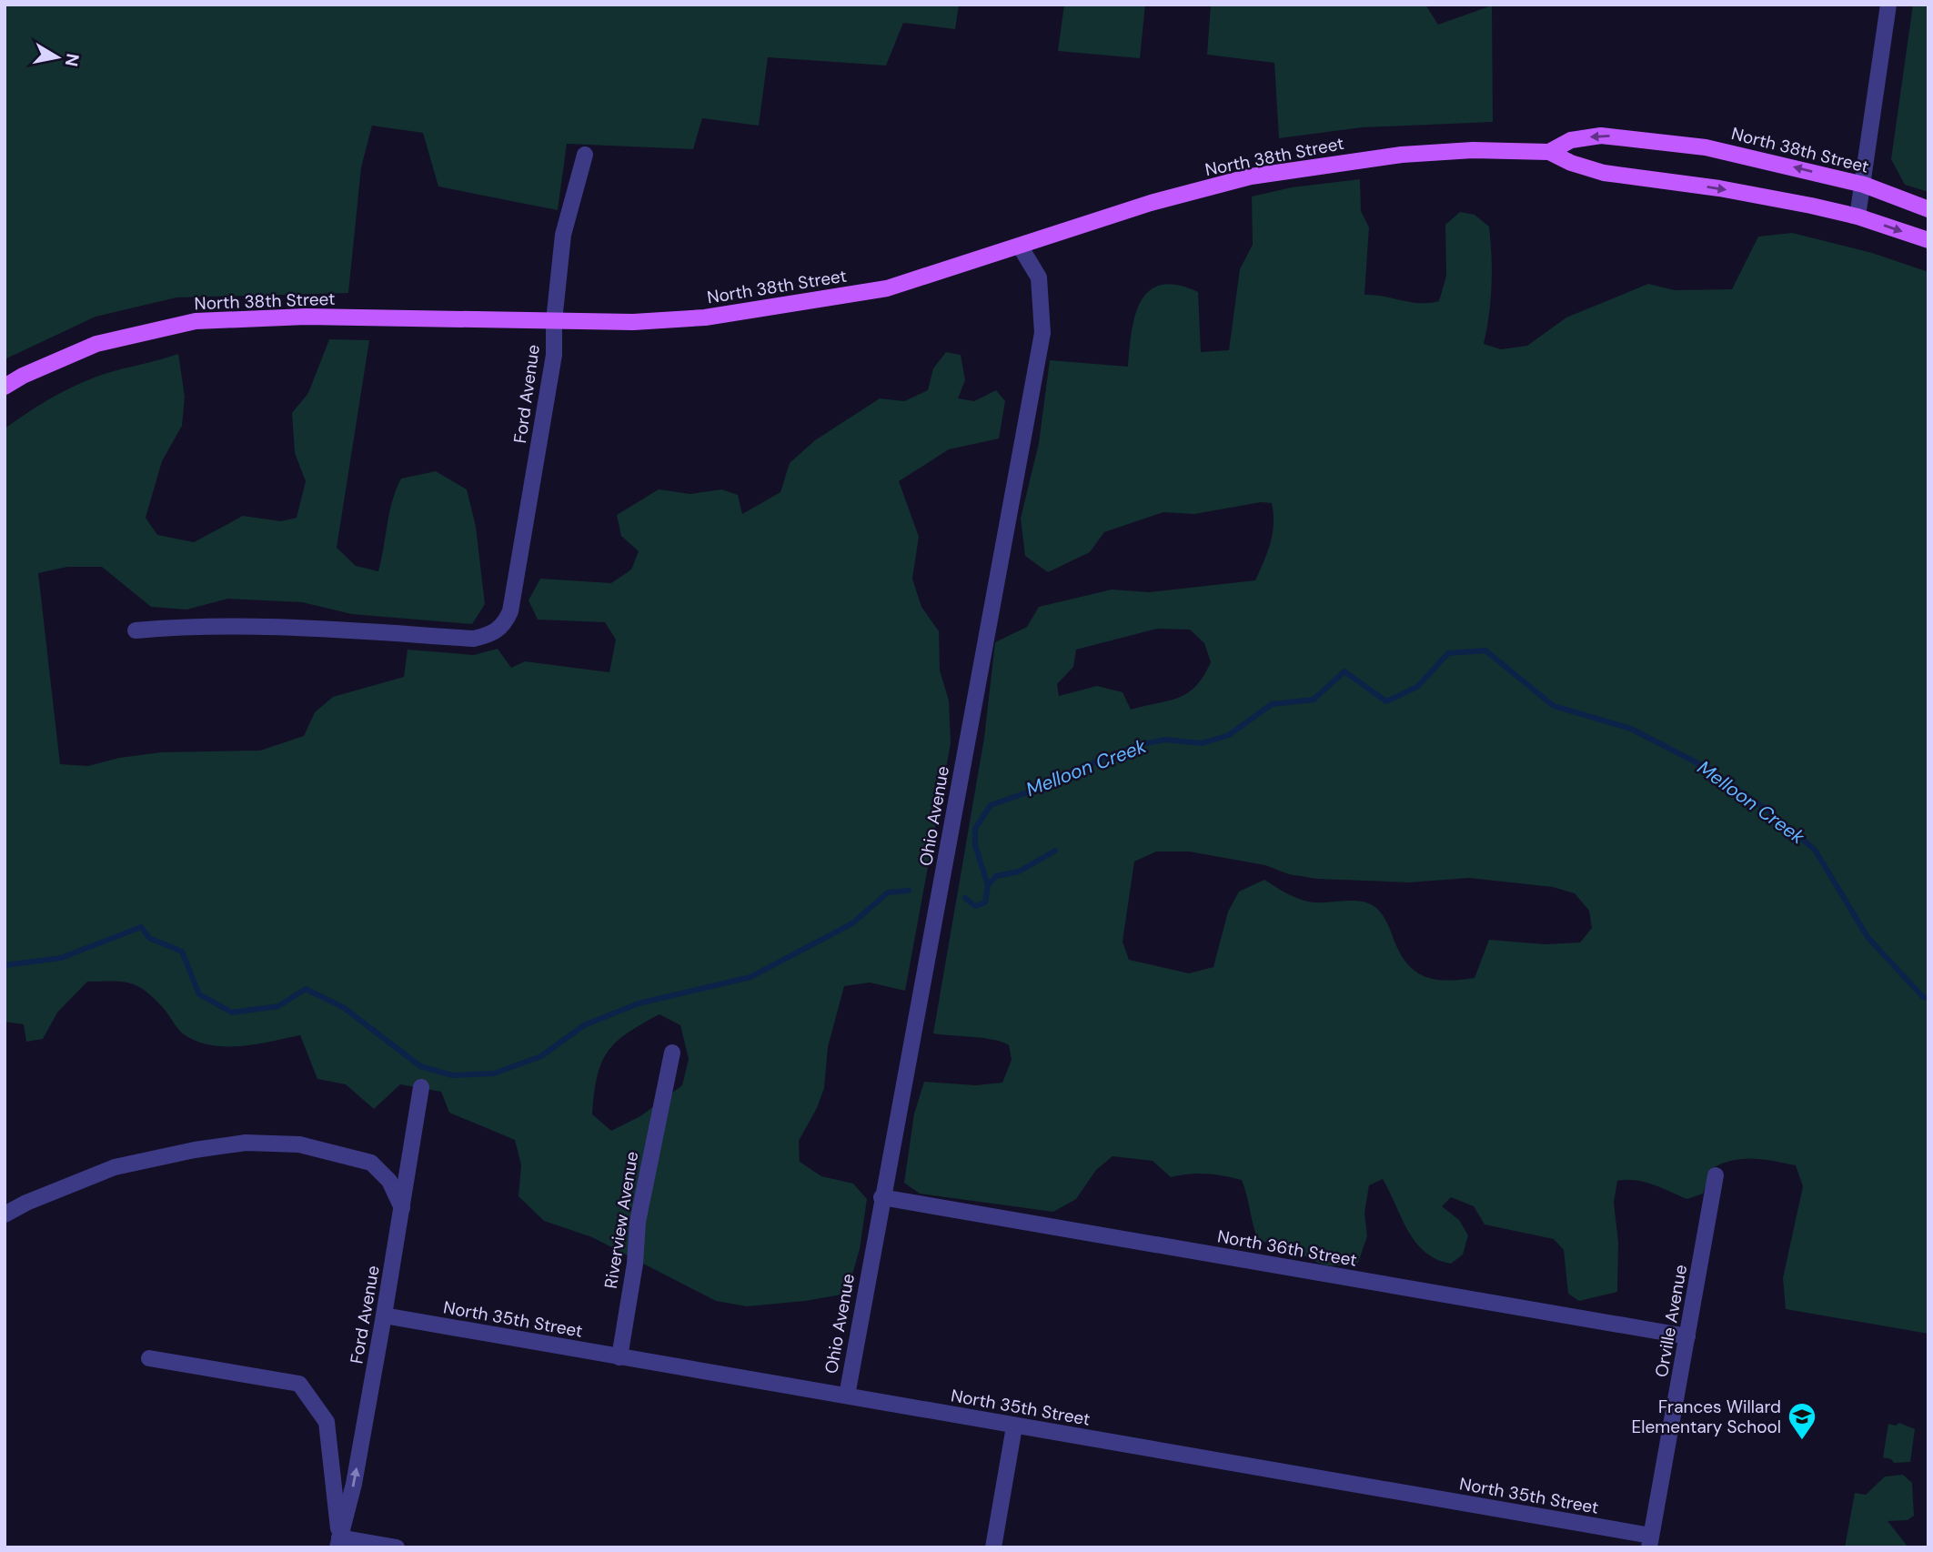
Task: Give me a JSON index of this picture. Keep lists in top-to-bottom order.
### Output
{
  "streets": {
    "main road": ["North 38th Street"],
    "street": [
      "Ford Avenue",
      "Ohio Avenue",
      "Riverview Avenue",
      "North 36th Street",
      "North 35th Street",
      "Orville Avenue"
    ]
  },
  "crossings": [
    ["North 38th Street", "Ford Avenue"],
    ["North 38th Street", "Ohio Avenue"],
    ["Ford Avenue", "North 35th Street"],
    ["Ohio Avenue", "North 36th Street"],
    ["Ohio Avenue", "North 35th Street"],
    ["Riverview Avenue", "North 35th Street"],
    ["North 36th Street", "Orville Avenue"],
    ["North 35th Street", "Orville Avenue"]
  ],
  "water": ["Melloon Creek"],
  "places": {
    "school or university": ["Frances Willard Elementary School"]
  },
  "north": "right"
}
